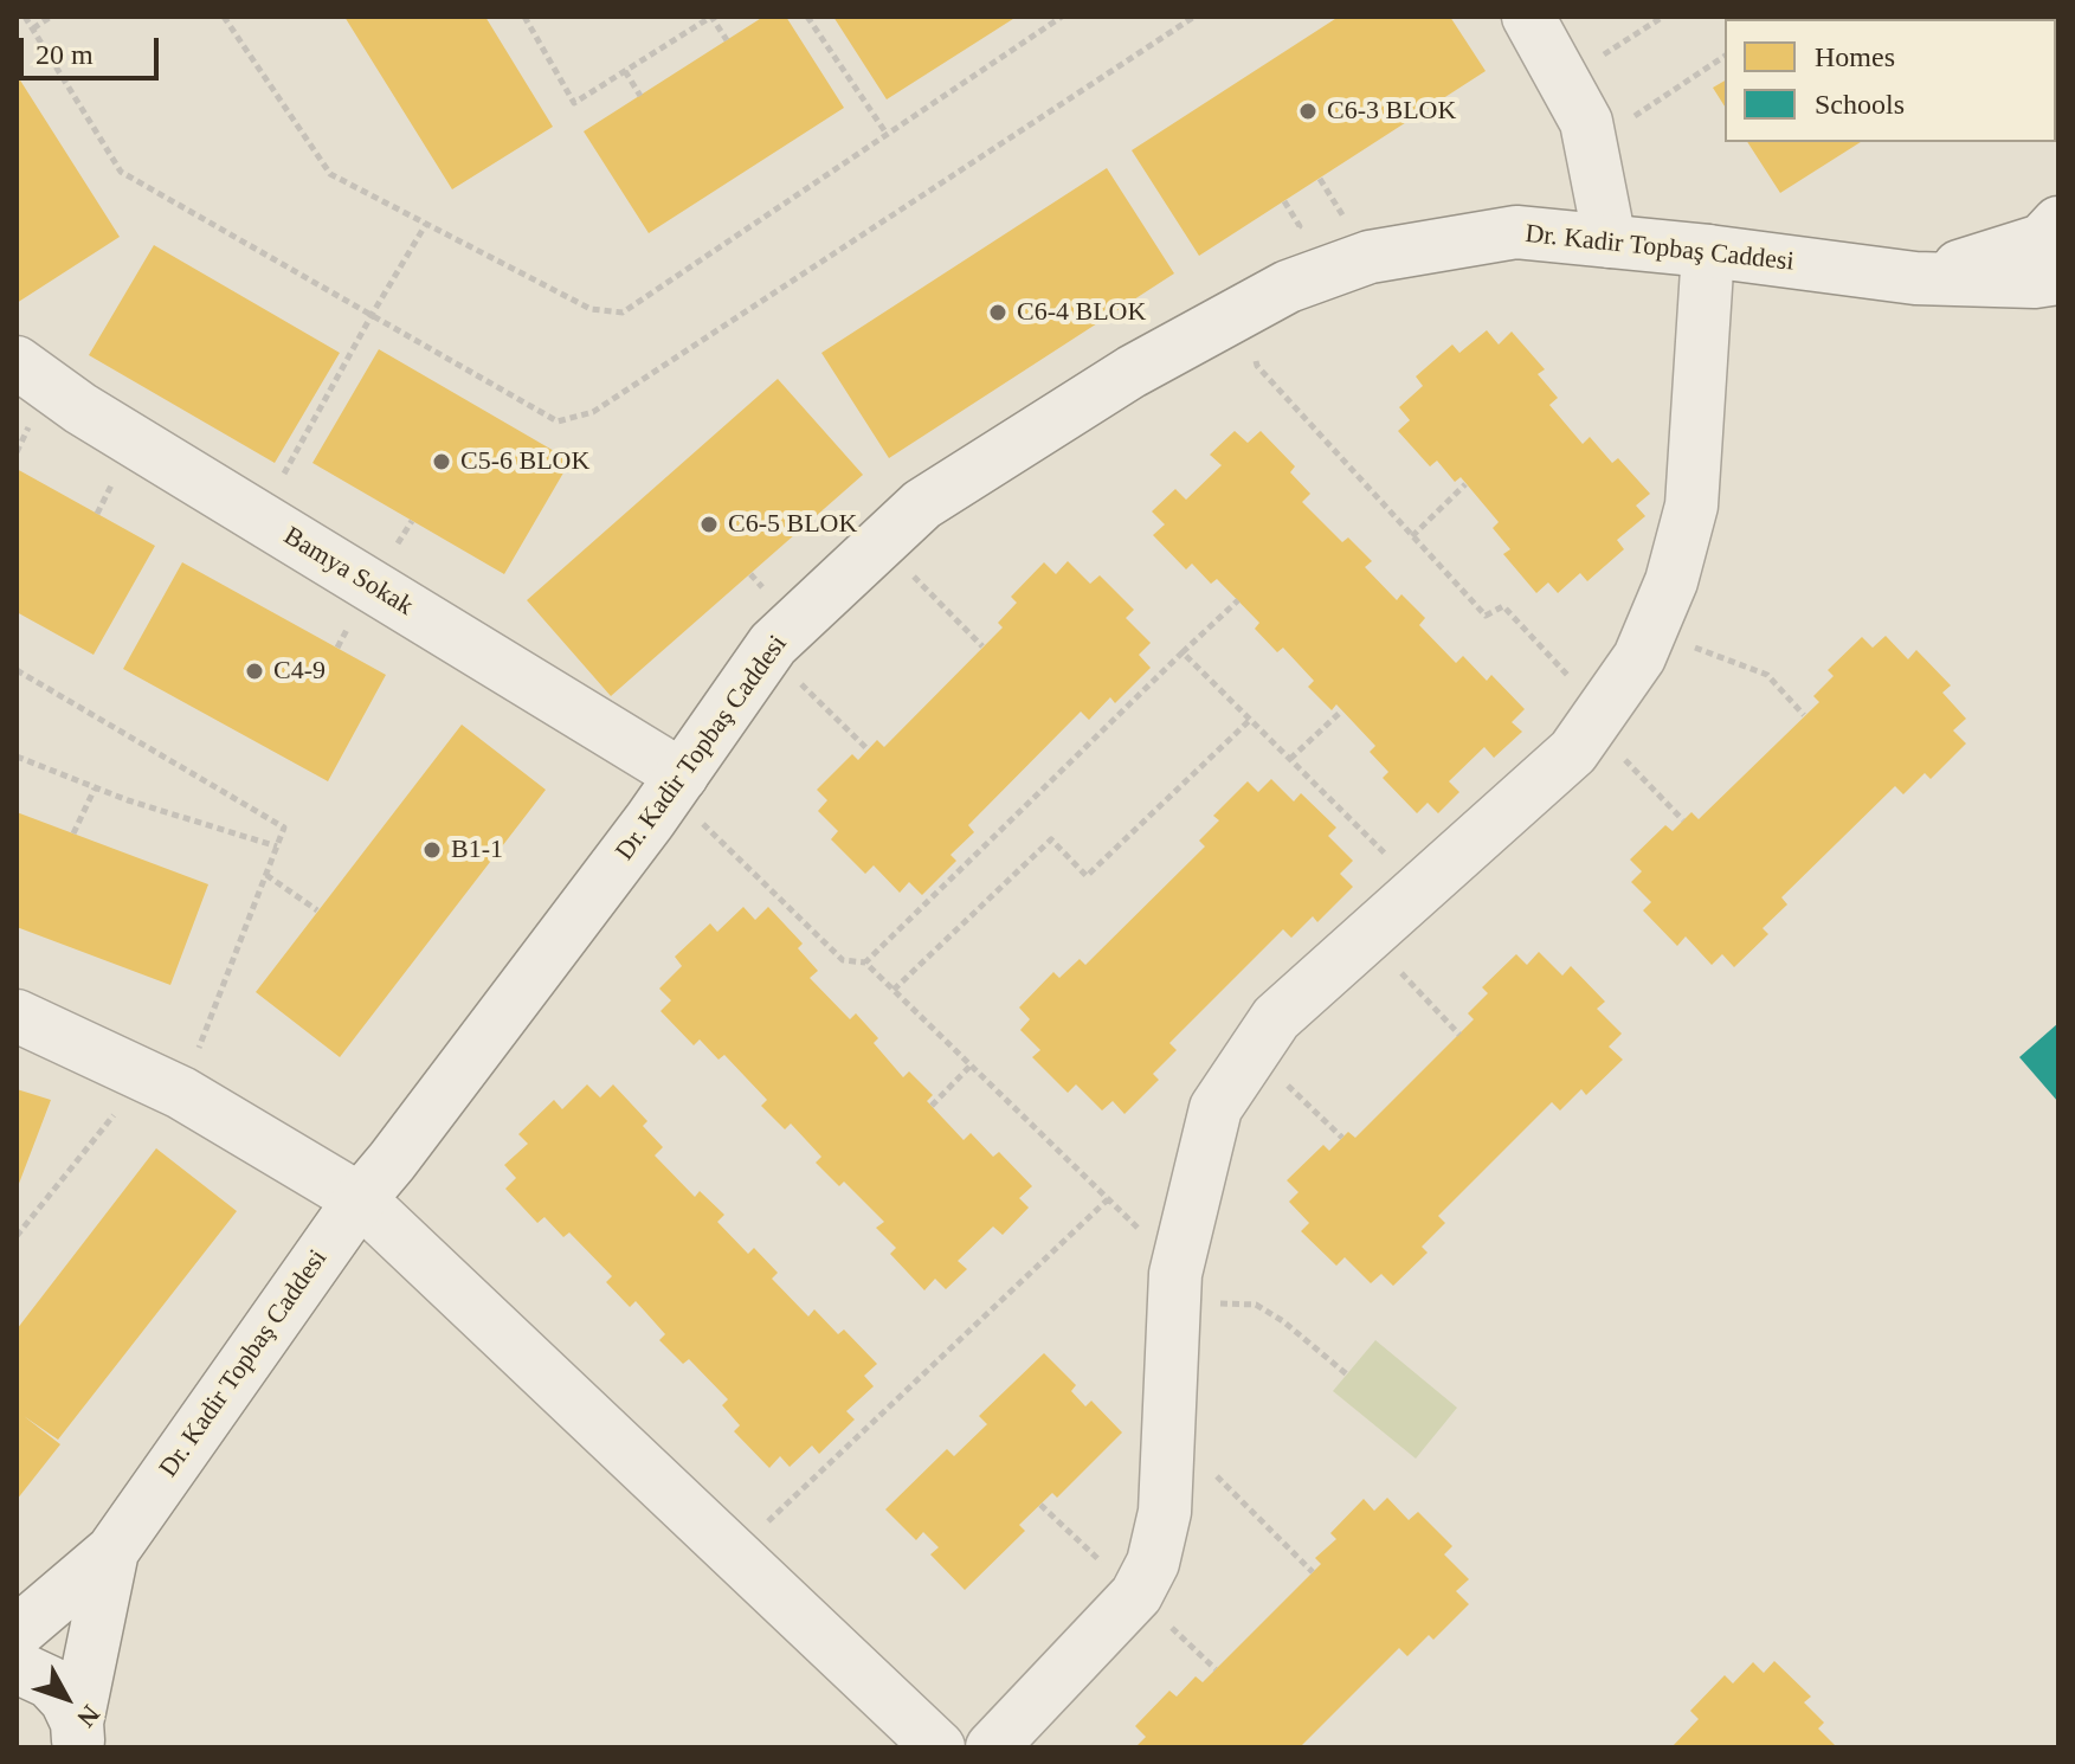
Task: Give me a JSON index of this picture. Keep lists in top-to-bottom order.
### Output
{
  "streets": {
    "street": ["Dr. Kadir Topbaş Caddesi", "Bamya Sokak"]
  },
  "crossings": [
    ["Dr. Kadir Topbaş Caddesi", "Bamya Sokak"]
  ],
  "places": [
    "C6-3 BLOK",
    "C6-4 BLOK",
    "C5-6 BLOK",
    "C6-5 BLOK",
    "C4-9",
    "B1-1"
  ],
  "legend": ["Homes", "Schools"],
  "scale_bar": "20 m",
  "north": "bottom right"
}
